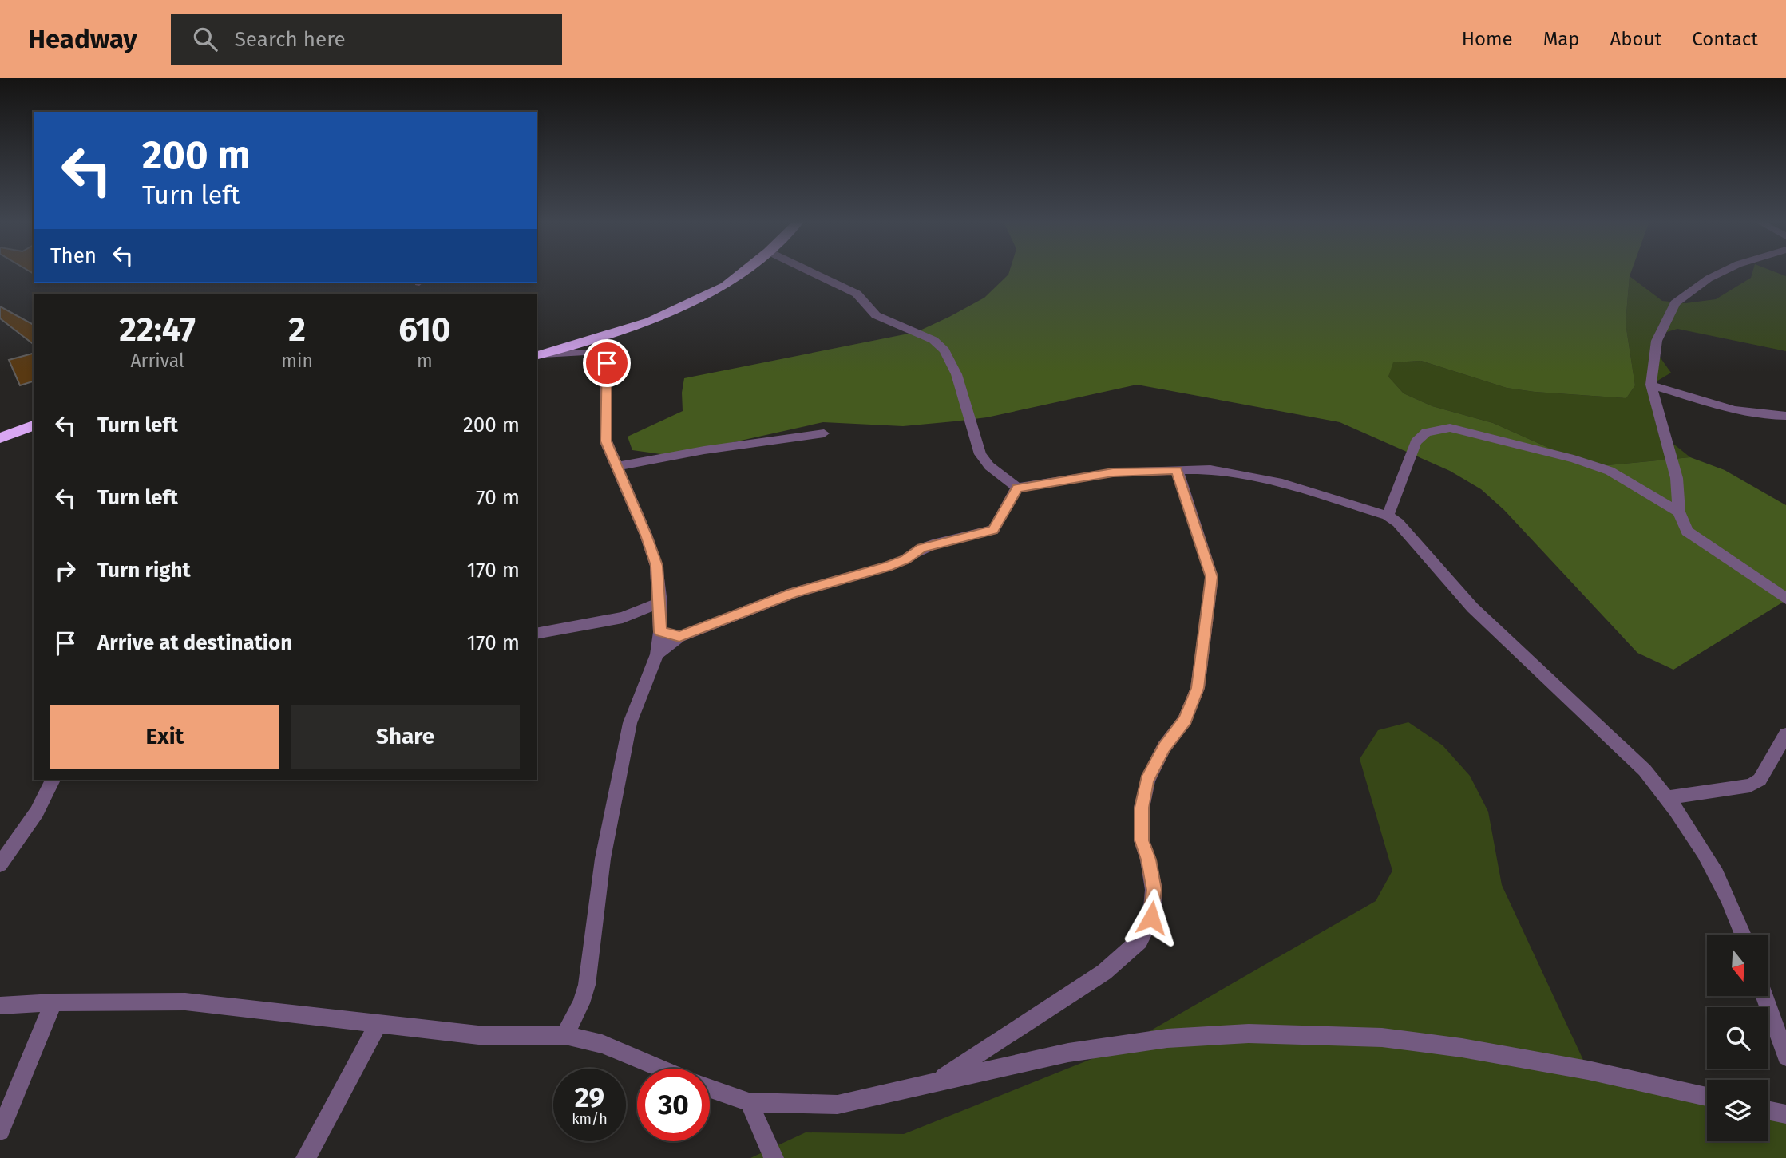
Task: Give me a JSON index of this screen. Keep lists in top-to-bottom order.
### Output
{
  "north": "bottom",
  "page": {
    "header": "Headway",
    "search": "Search here",
    "nav": [
      "Home",
      "Map",
      "About",
      "Contact"
    ],
    "turn": ["200 m", "Turn left"],
    "then": "Then",
    "eta": [
      "22:47",
      "Arrival",
      "2",
      "min",
      "610",
      "m"
    ],
    "list": [
      {
        "name": "Turn left",
        "value": "200 m"
      },
      {
        "name": "Turn left",
        "value": "70 m"
      },
      {
        "name": "Turn right",
        "value": "170 m"
      },
      {
        "name": "Arrive at destination",
        "value": "170 m"
      }
    ],
    "buttons": ["Exit", "Share"],
    "speed": "29 km/h",
    "limit": "30"
  }
}
